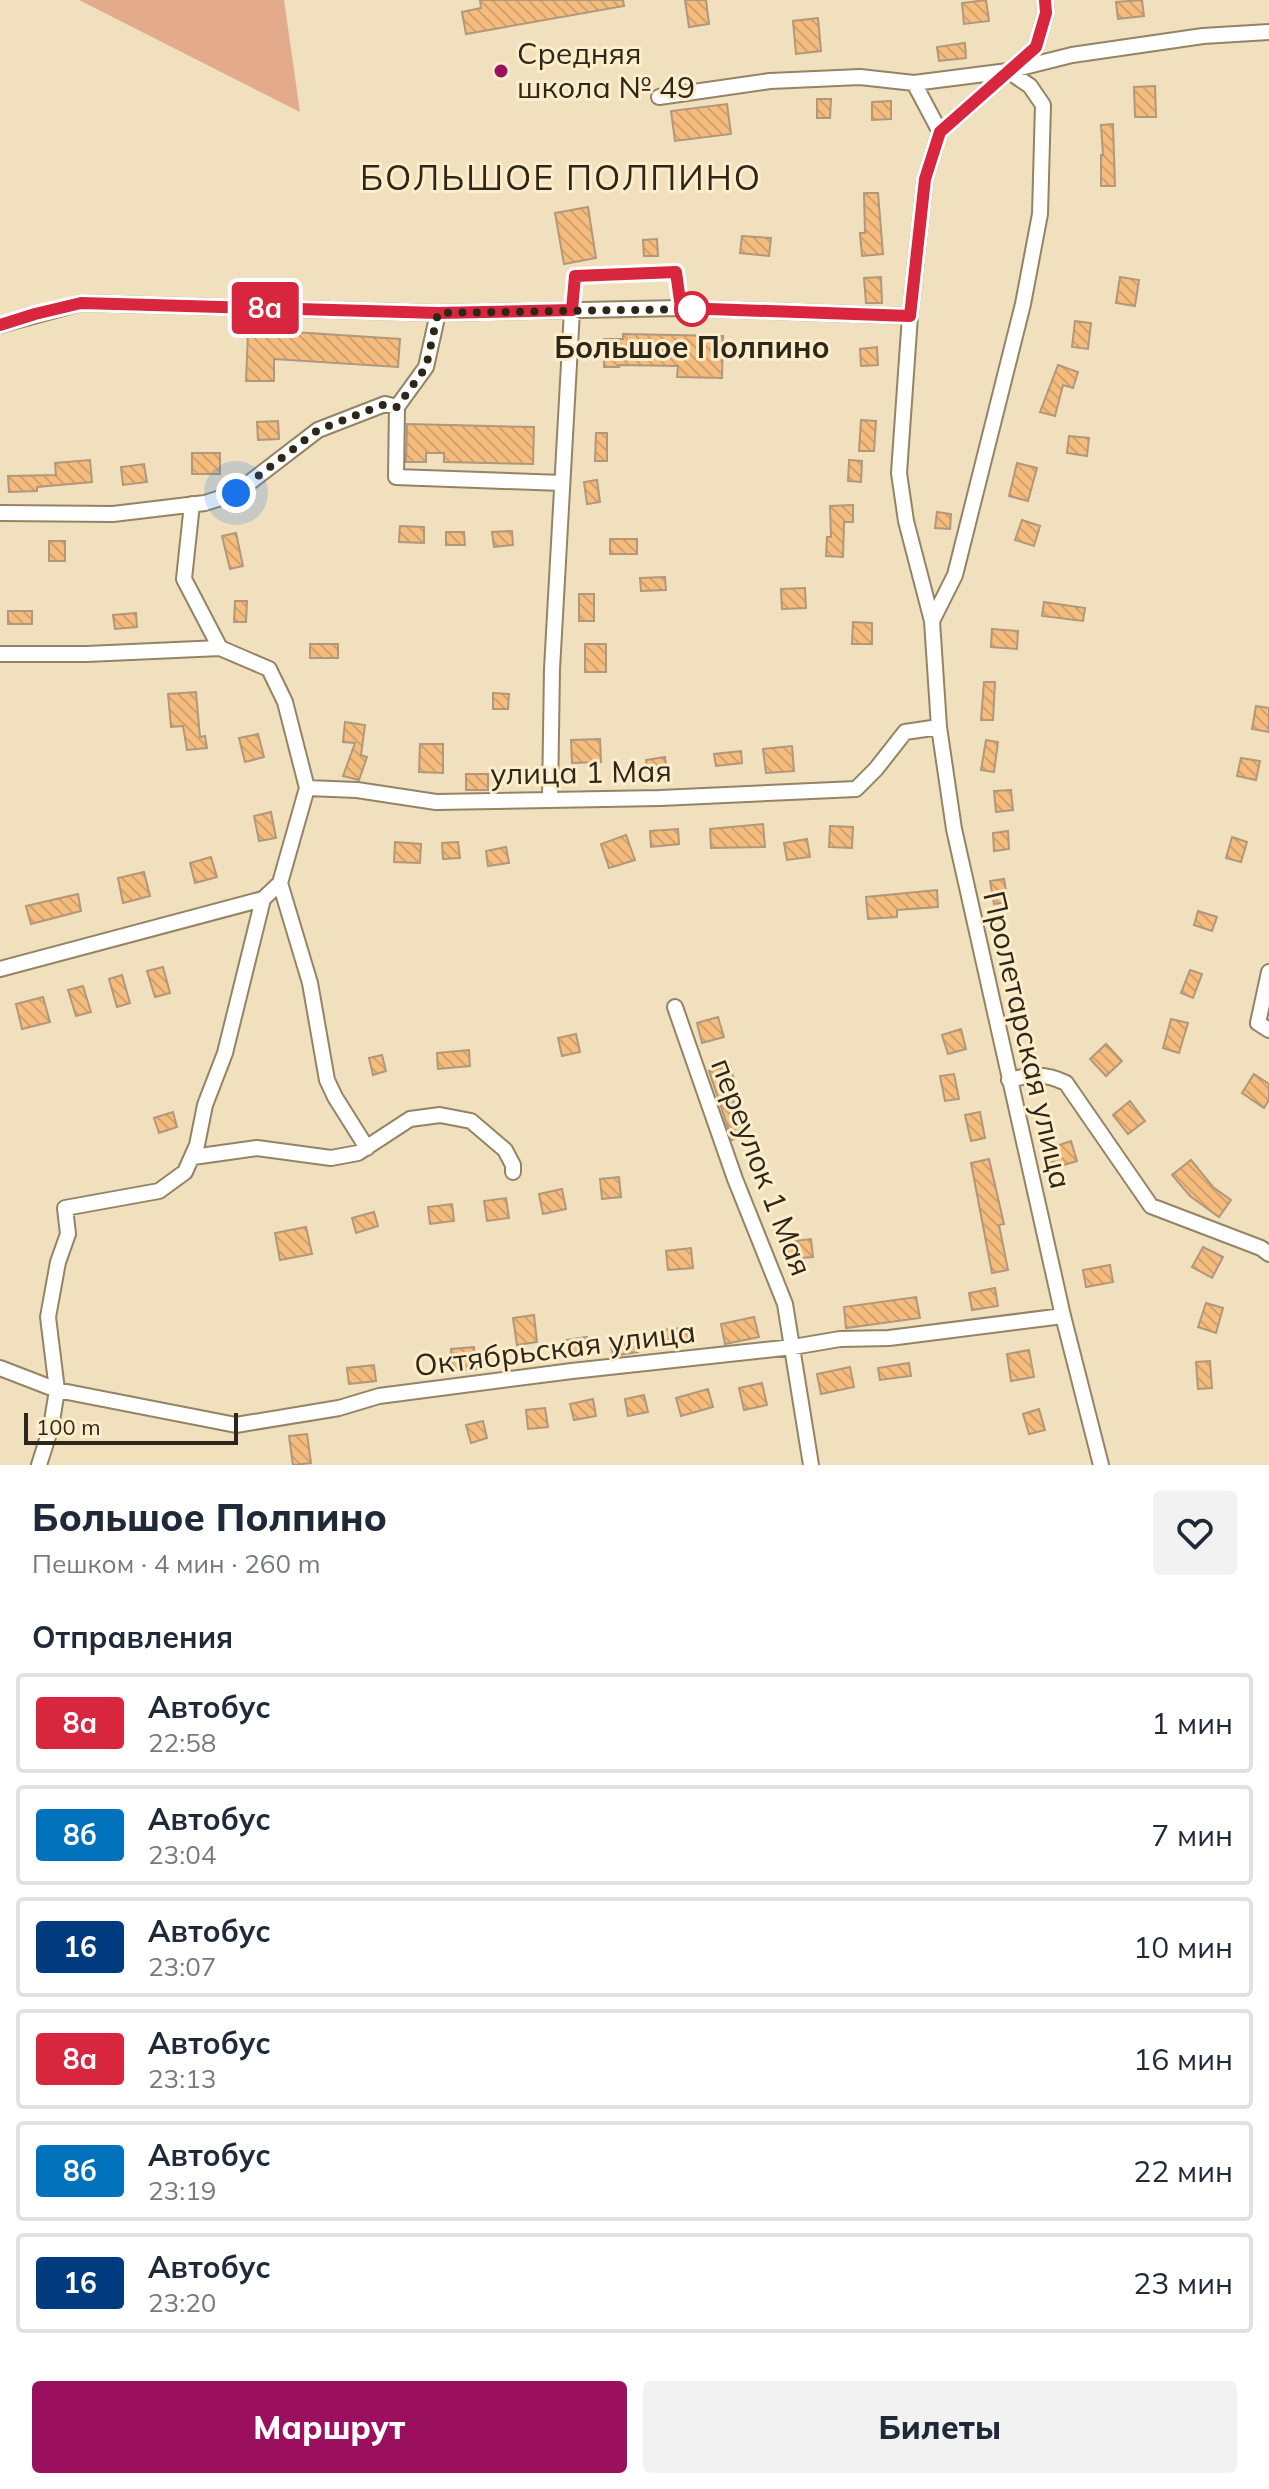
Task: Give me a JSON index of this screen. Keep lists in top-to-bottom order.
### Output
{
  "streets": {
    "street": [
      "улица 1 Мая",
      "Пролетарская улица",
      "переулок 1 Мая",
      "Октябрьская улица"
    ]
  },
  "crossings": [
    ["улица 1 Мая", "Пролетарская улица"],
    ["Пролетарская улица", "Октябрьская улица"],
    ["переулок 1 Мая", "Октябрьская улица"]
  ],
  "districts": ["БОЛЬШОЕ ПОЛПИНО"],
  "places": ["Средняя школа № 49", "Большое Полпино"],
  "lines": ["bus line 8а"],
  "scale_bar": "100 m",
  "page": {
    "on_map": "8а",
    "scale": "100 m",
    "heading": [
      ["Большое Полпино", "Пешком · 4 мин · 260 m"],
      "Отправления"
    ],
    "list": [
      {
        "mark": "8а",
        "name": "Автобус",
        "note": "22:58",
        "value": "1 мин"
      },
      {
        "mark": "8б",
        "name": "Автобус",
        "note": "23:04",
        "value": "7 мин"
      },
      {
        "mark": "16",
        "name": "Автобус",
        "note": "23:07",
        "value": "10 мин"
      },
      {
        "mark": "8а",
        "name": "Автобус",
        "note": "23:13",
        "value": "16 мин"
      },
      {
        "mark": "8б",
        "name": "Автобус",
        "note": "23:19",
        "value": "22 мин"
      },
      {
        "mark": "16",
        "name": "Автобус",
        "note": "23:20",
        "value": "23 мин"
      }
    ],
    "buttons": ["Маршрут", "Билеты"]
  }
}
